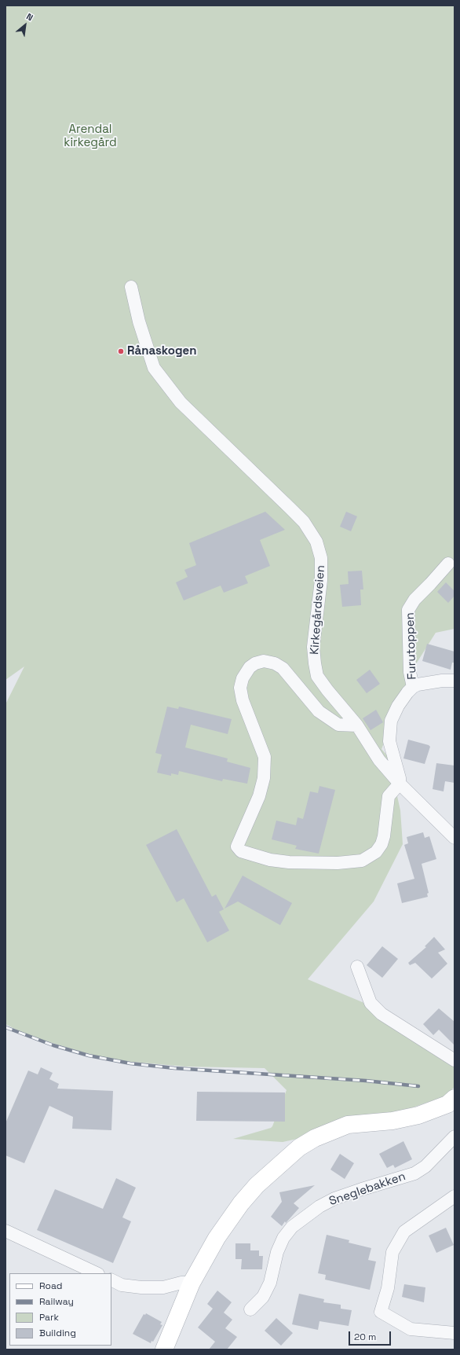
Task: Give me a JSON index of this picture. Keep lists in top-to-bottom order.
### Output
{
  "streets": {
    "street": ["Kirkegårdsveien", "Furutoppen", "Sneglebakken"]
  },
  "crossings": [
    ["Kirkegårdsveien", "Furutoppen"]
  ],
  "parks": ["Arendal kirkegård"],
  "places": ["Rånaskogen"],
  "legend": [
    "Road",
    "Railway",
    "Park",
    "Building"
  ],
  "scale_bar": "20 m",
  "north": "top right"
}
